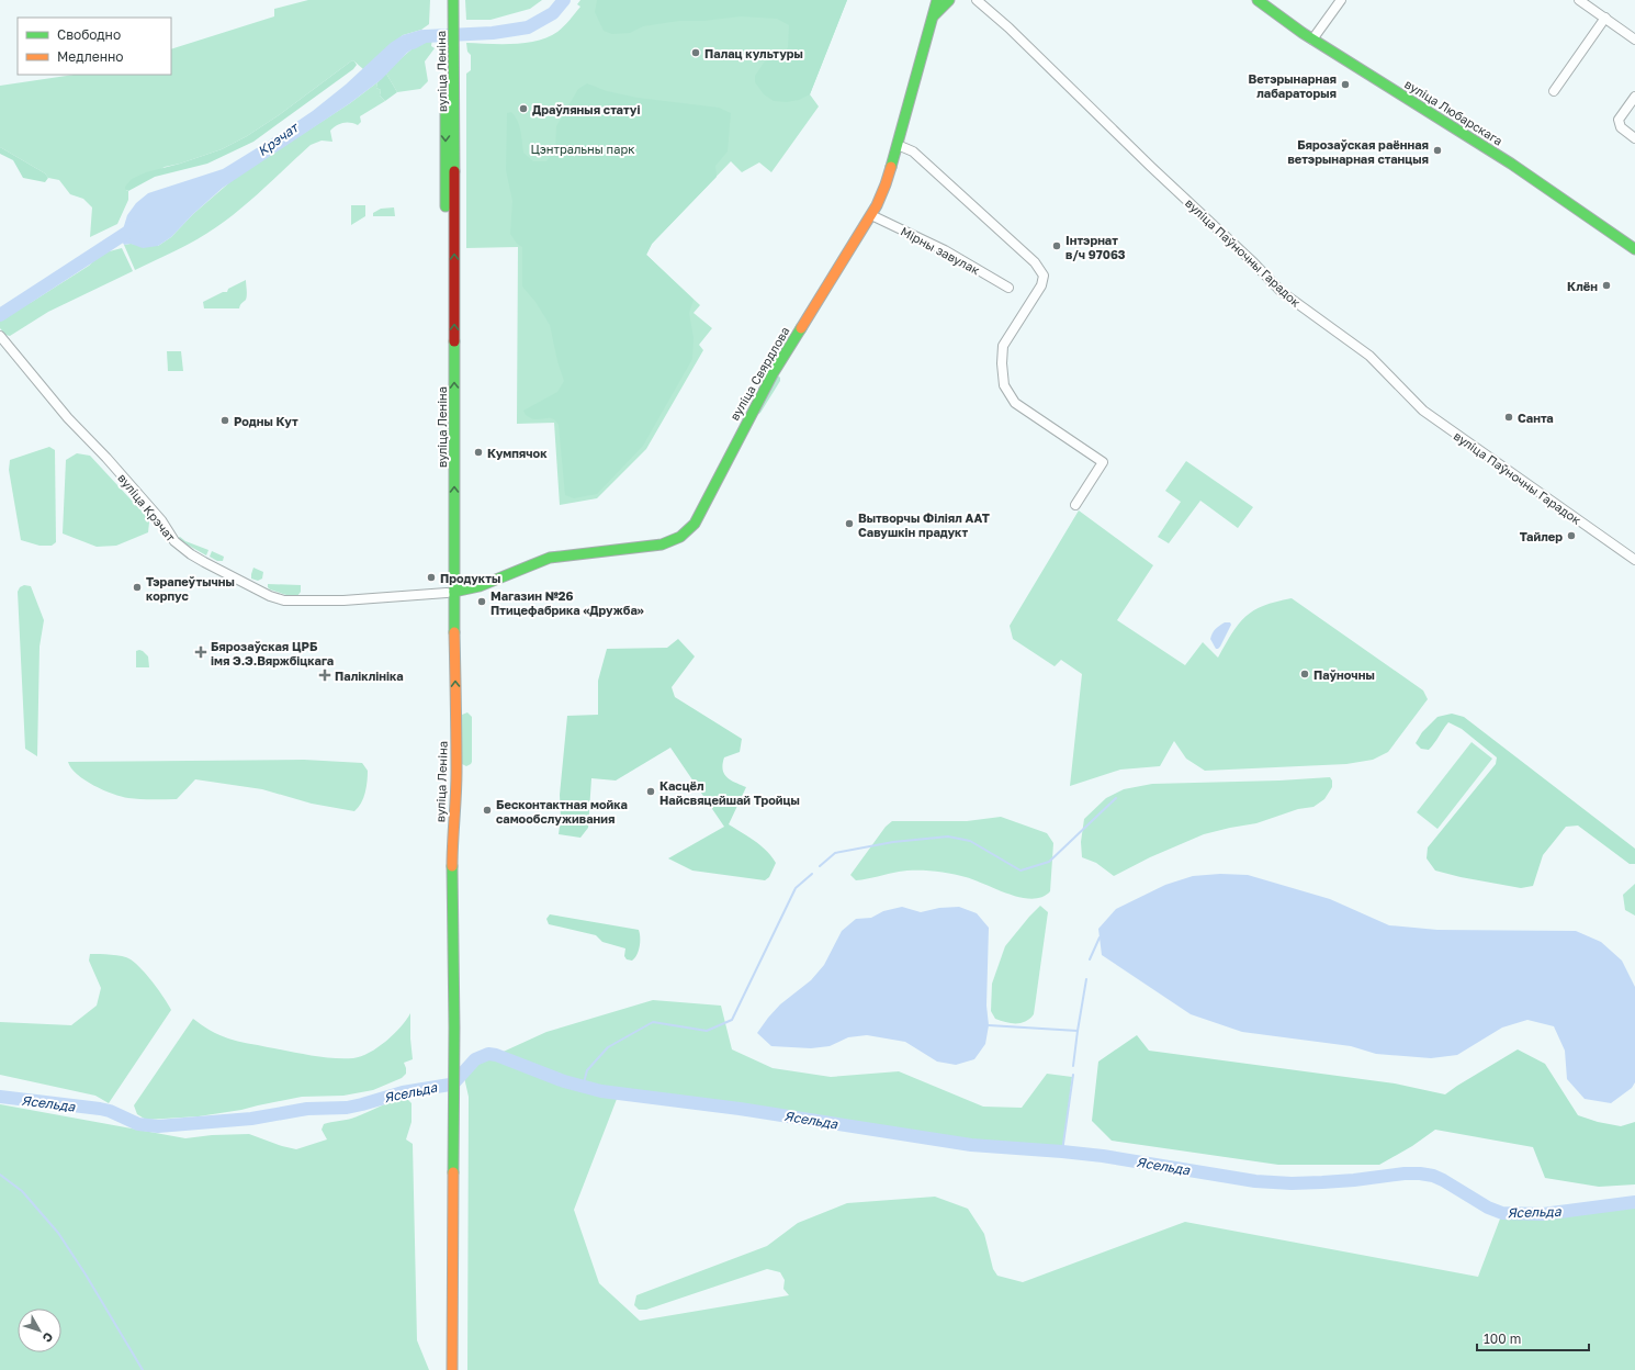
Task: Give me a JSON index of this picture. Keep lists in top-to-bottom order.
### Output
{
  "streets": {
    "main road": ["вуліца Леніна", "вуліца Любарскага", "вуліца Свярдлова"],
    "street": ["Мірны завулак", "вуліца Паўночны Гарадок", "вуліца Крэчат"]
  },
  "crossings": [
    ["вуліца Леніна", "вуліца Свярдлова"],
    ["вуліца Леніна", "вуліца Крэчат"],
    ["Мірны завулак", "вуліца Свярдлова"],
    ["вуліца Свярдлова", "вуліца Крэчат"]
  ],
  "water": ["Крэчат", "Ясельда"],
  "parks": ["Цэнтральны парк"],
  "places": {
    "other": [
      "Палац культуры",
      "Ветэрынарная лабараторыя",
      "Драўляныя статуі",
      "Бярозаўская раённая ветэрынарная станцыя",
      "Інтэрнат в/ч 97063",
      "Клён",
      "Санта",
      "Родны Кут",
      "Кумпячок",
      "Вытворчы Філіял ААТ Савушкін прадукт",
      "Тайлер",
      "Продукты",
      "Тэрапеўтычны корпус",
      "Магазин №26 Птицефабрика «Дружба»",
      "Паўночны",
      "Касцёл Найсвяцейшай Тройцы",
      "Бесконтактная мойка самообслуживания"
    ],
    "health": ["Бярозаўская ЦРБ імя Э.Э.Вяржбіцкага", "Паліклініка"]
  },
  "legend": ["Свободно", "Медленно"],
  "scale_bar": "100 m",
  "north": "bottom right"
}
